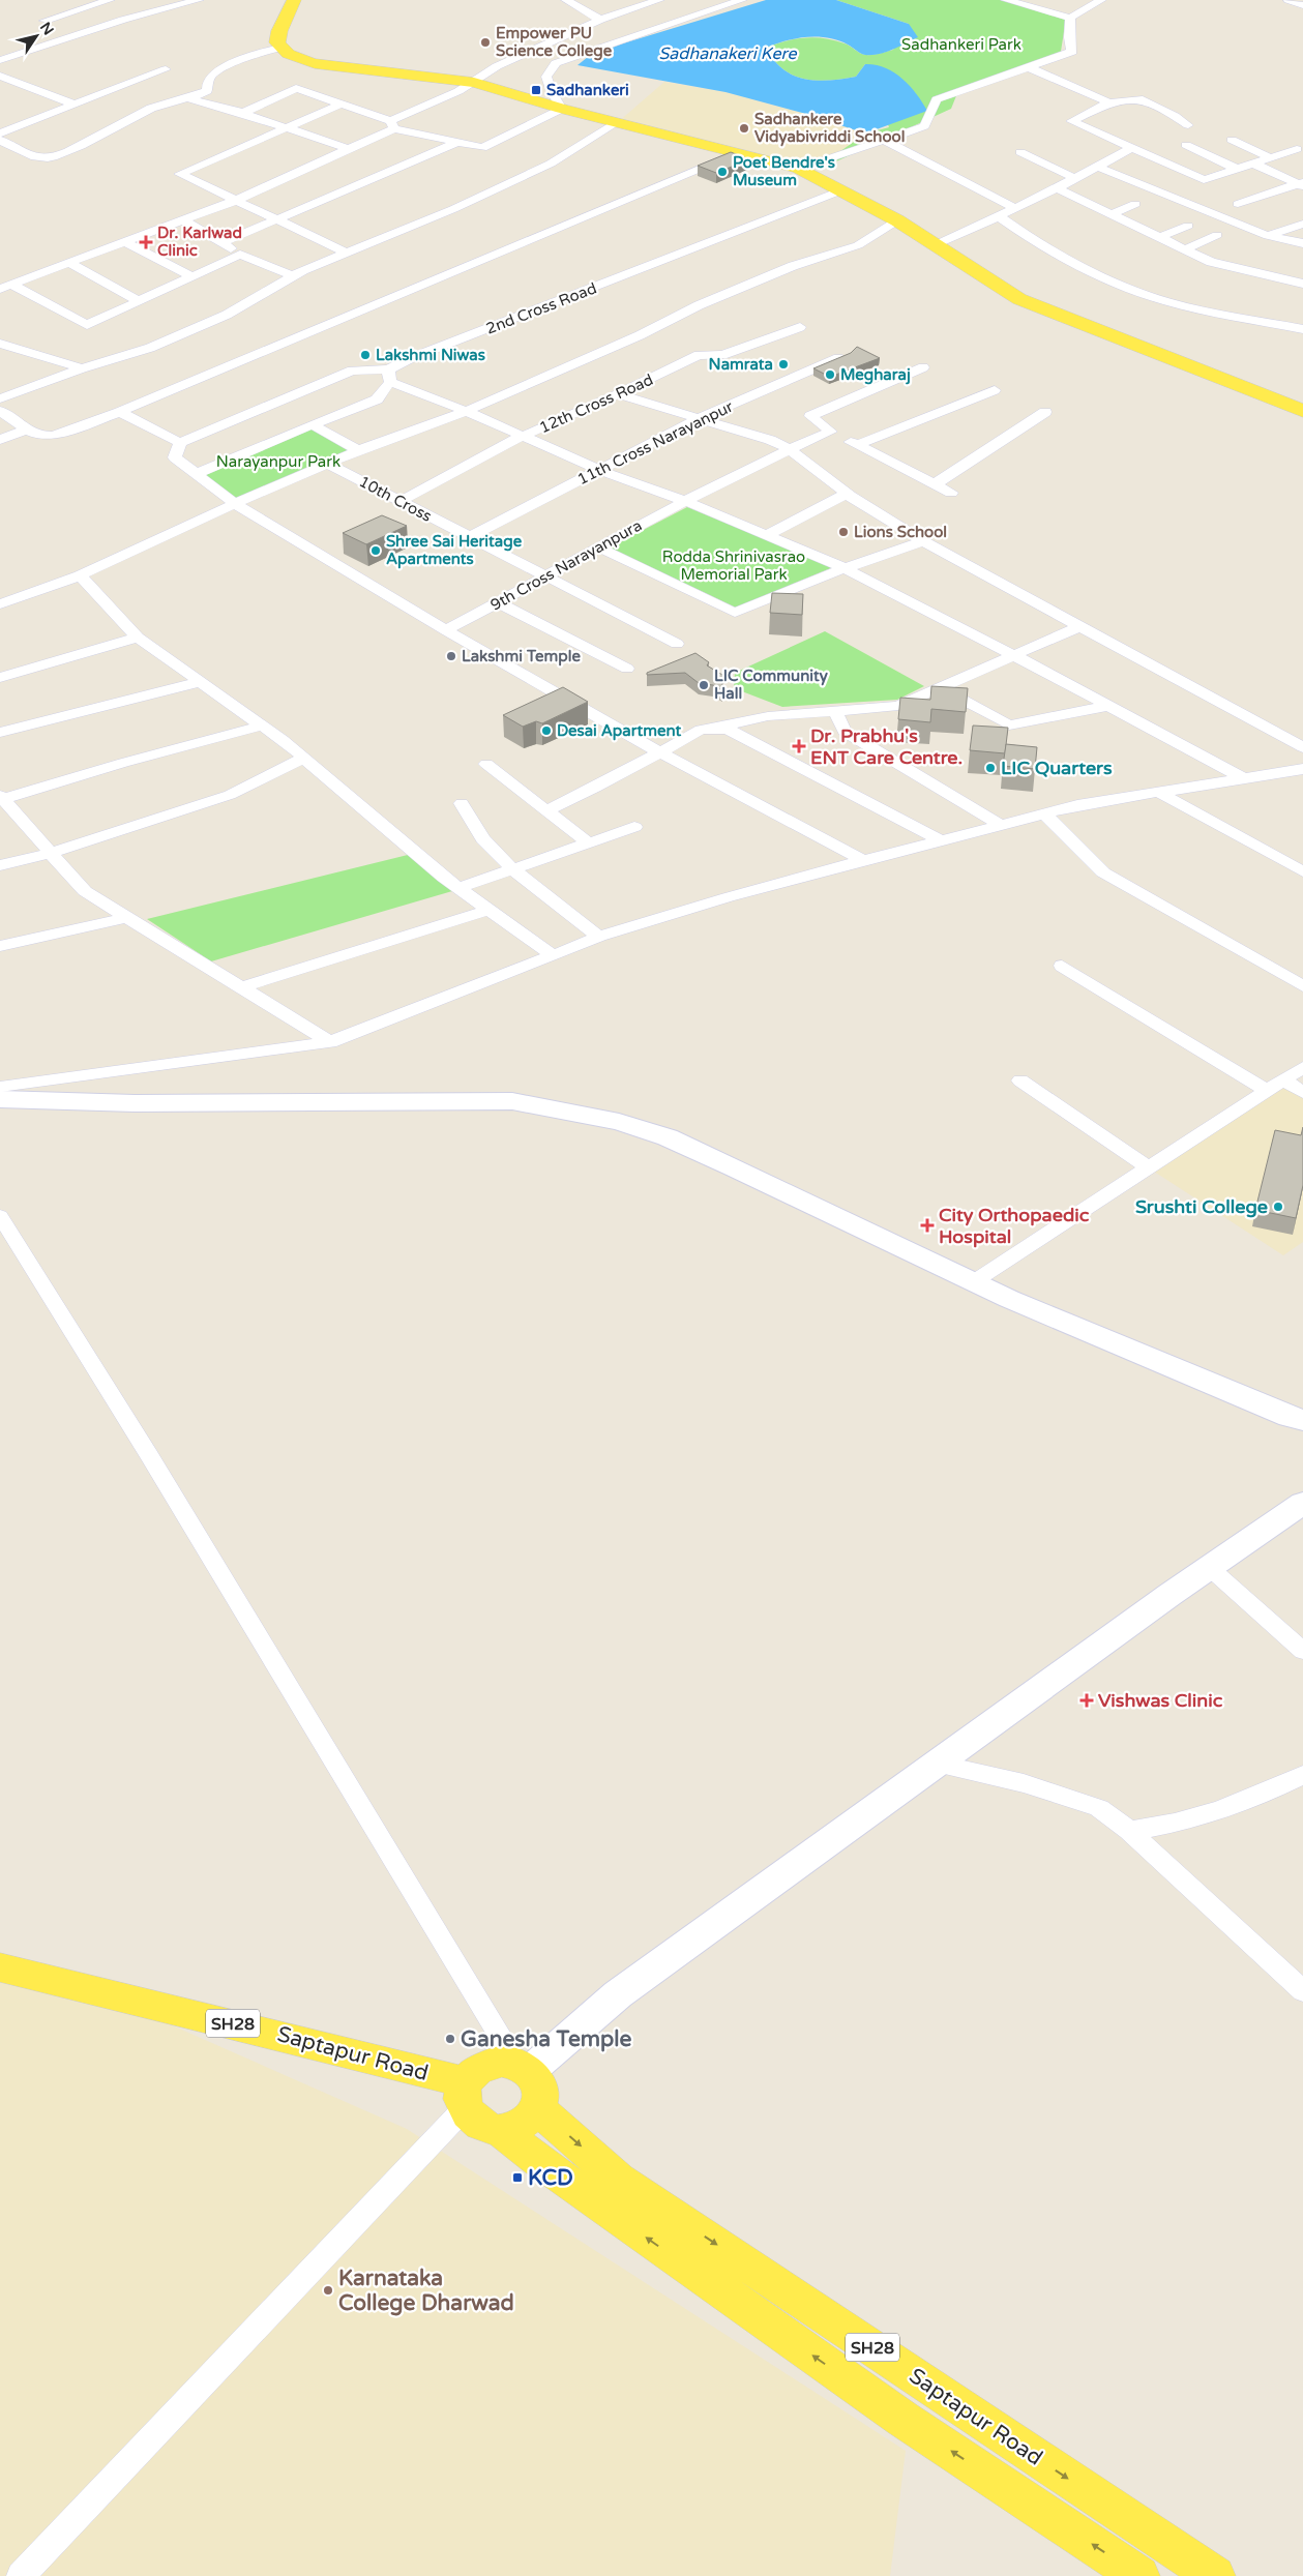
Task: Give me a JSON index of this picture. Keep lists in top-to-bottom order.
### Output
{
  "streets": {
    "main road": ["SH28", "Saptapur Road"],
    "street": [
      "2nd Cross Road",
      "12th Cross Road",
      "11th Cross Narayanpur",
      "10th Cross",
      "9th Cross Narayanpura"
    ]
  },
  "crossings": [
    ["12th Cross Road", "10th Cross"],
    ["11th Cross Narayanpur", "10th Cross"],
    ["10th Cross", "9th Cross Narayanpura"],
    ["SH28", "Saptapur Road"]
  ],
  "water": ["Sadhanakeri Kere"],
  "parks": ["Sadhankeri Park", "Narayanpur Park", "Rodda Shrinivasrao Memorial Park"],
  "places": {
    "other": [
      "Empower PU Science College",
      "Sadhankere Vidyabivriddi School",
      "Poet Bendre's Museum",
      "Lakshmi Niwas",
      "Namrata",
      "Megharaj",
      "Lions School",
      "Shree Sai Heritage Apartments",
      "Lakshmi Temple",
      "LIC Community Hall",
      "Desai Apartment",
      "LIC Quarters",
      "Srushti College",
      "Ganesha Temple",
      "Karnataka College Dharwad"
    ],
    "transit": ["Sadhankeri", "KCD"],
    "health": [
      "Dr. Karlwad Clinic",
      "Dr. Prabhu's ENT Care Centre.",
      "City Orthopaedic Hospital",
      "Vishwas Clinic"
    ]
  },
  "north": "top right"
}
